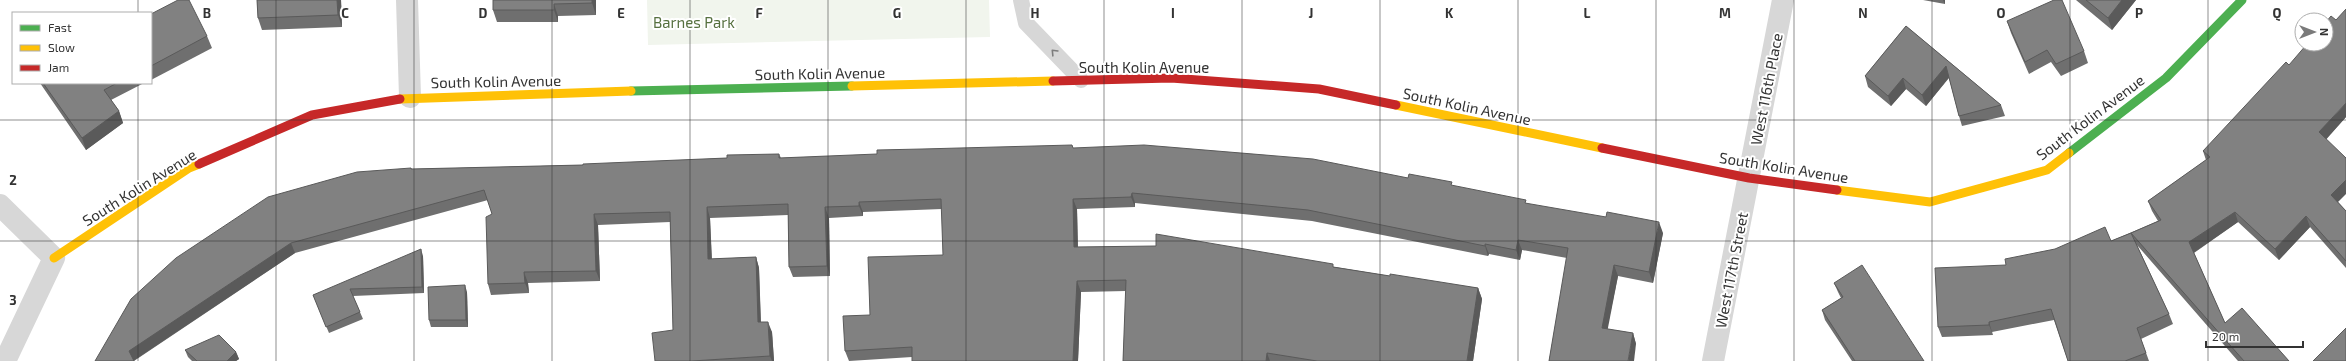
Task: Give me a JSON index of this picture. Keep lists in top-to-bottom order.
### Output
{
  "streets": {
    "street": ["South Kolin Avenue", "West 116th Place", "West 117th Street"]
  },
  "crossings": [
    ["South Kolin Avenue", "West 116th Place"],
    ["South Kolin Avenue", "West 117th Street"],
    ["West 116th Place", "West 117th Street"]
  ],
  "parks": ["Barnes Park"],
  "legend": ["Fast", "Slow", "Jam"],
  "scale_bar": "20 m",
  "north": "right",
  "grid": {
    "columns": [
      "B",
      "C",
      "D",
      "E",
      "F",
      "G",
      "H",
      "I",
      "J",
      "K",
      "L",
      "M",
      "N",
      "O",
      "P",
      "Q"
    ],
    "rows": ["2", "3"]
  }
}
